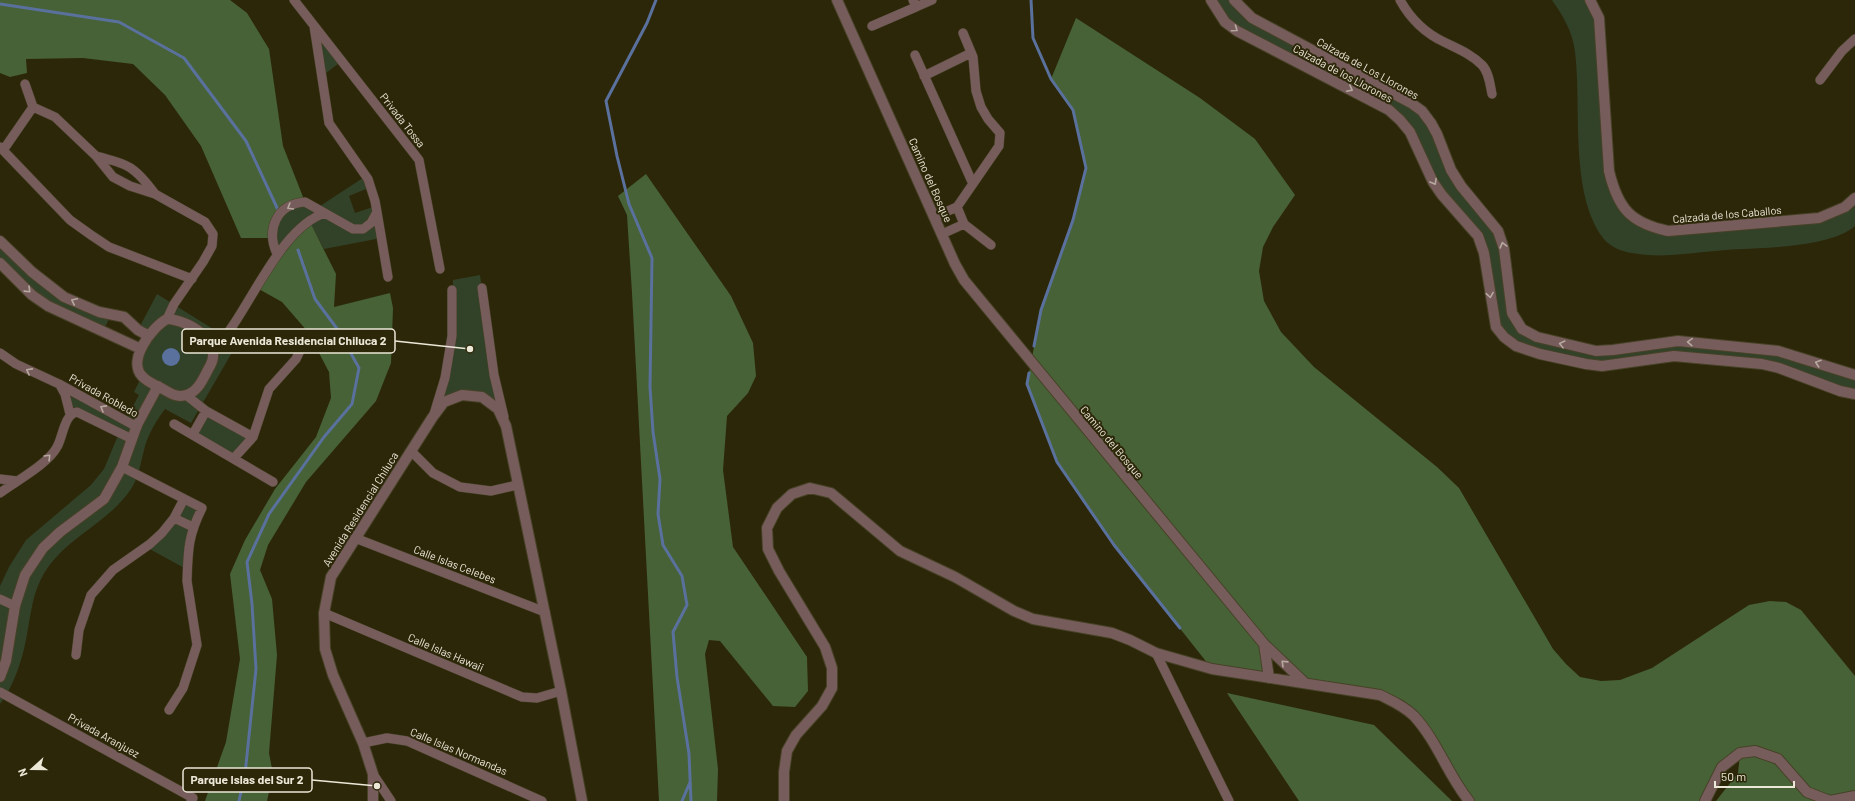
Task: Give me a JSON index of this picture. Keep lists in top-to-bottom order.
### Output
{
  "streets": {
    "street": [
      "Calzada de Los Llorones",
      "Calzada de los Llorones",
      "Privada Tossa",
      "Camino del Bosque",
      "Calzada de los Caballos",
      "Privada Robledo",
      "Avenida Residencial Chiluca",
      "Calle Islas Celebes",
      "Calle Islas Hawaii",
      "Privada Aranjuez",
      "Calle Islas Normandas"
    ]
  },
  "crossings": [
    ["Avenida Residencial Chiluca", "Calle Islas Celebes"],
    ["Avenida Residencial Chiluca", "Calle Islas Hawaii"],
    ["Avenida Residencial Chiluca", "Calle Islas Normandas"]
  ],
  "one_way": ["Calzada de Los Llorones", "Calzada de los Llorones"],
  "places": ["Parque Avenida Residencial Chiluca 2", "Parque Islas del Sur 2"],
  "scale_bar": "50 m",
  "north": "left"
}
